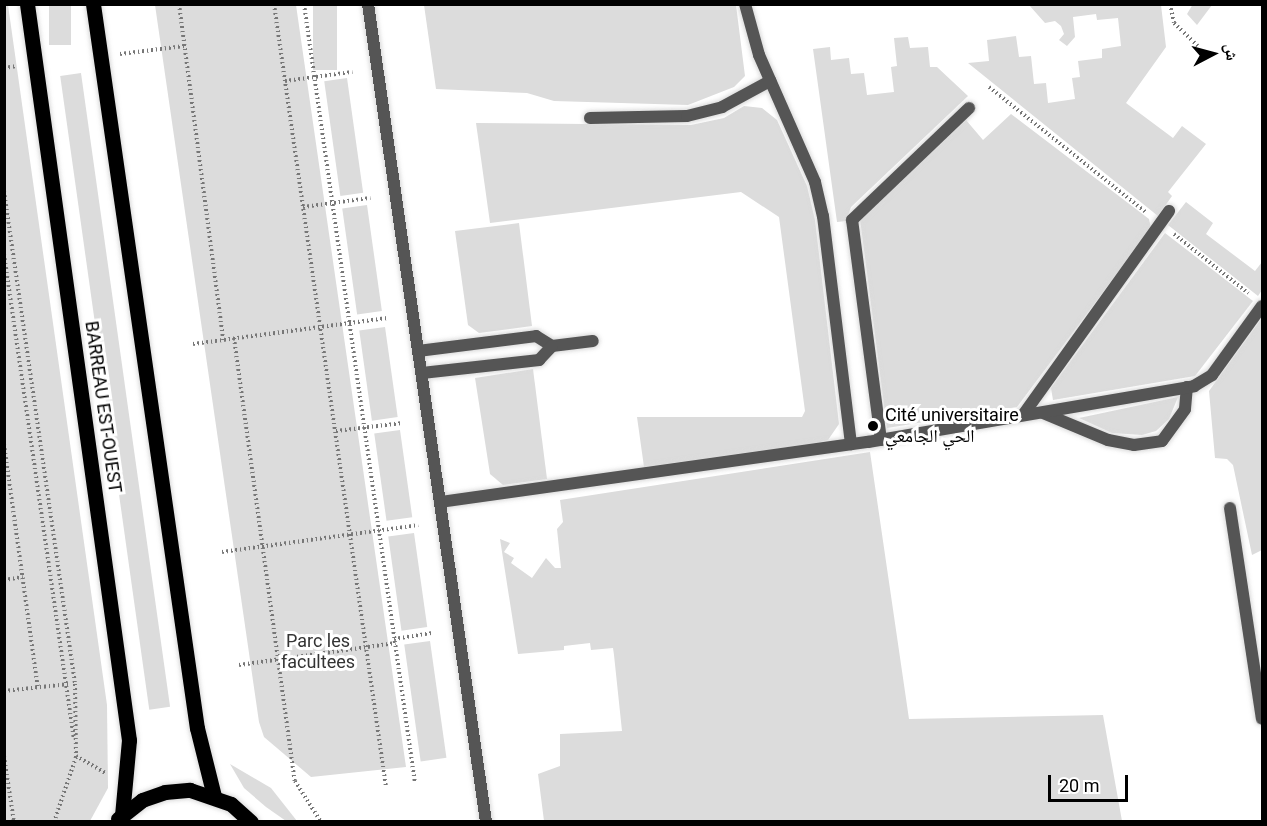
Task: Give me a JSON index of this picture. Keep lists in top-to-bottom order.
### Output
{
  "streets": {
    "main road": ["BARREAU EST-OUEST"]
  },
  "parks": ["Parc les facultees"],
  "places": ["Cité universitaire الحي الجامعي"],
  "scale_bar": "20 m",
  "north": "right"
}
